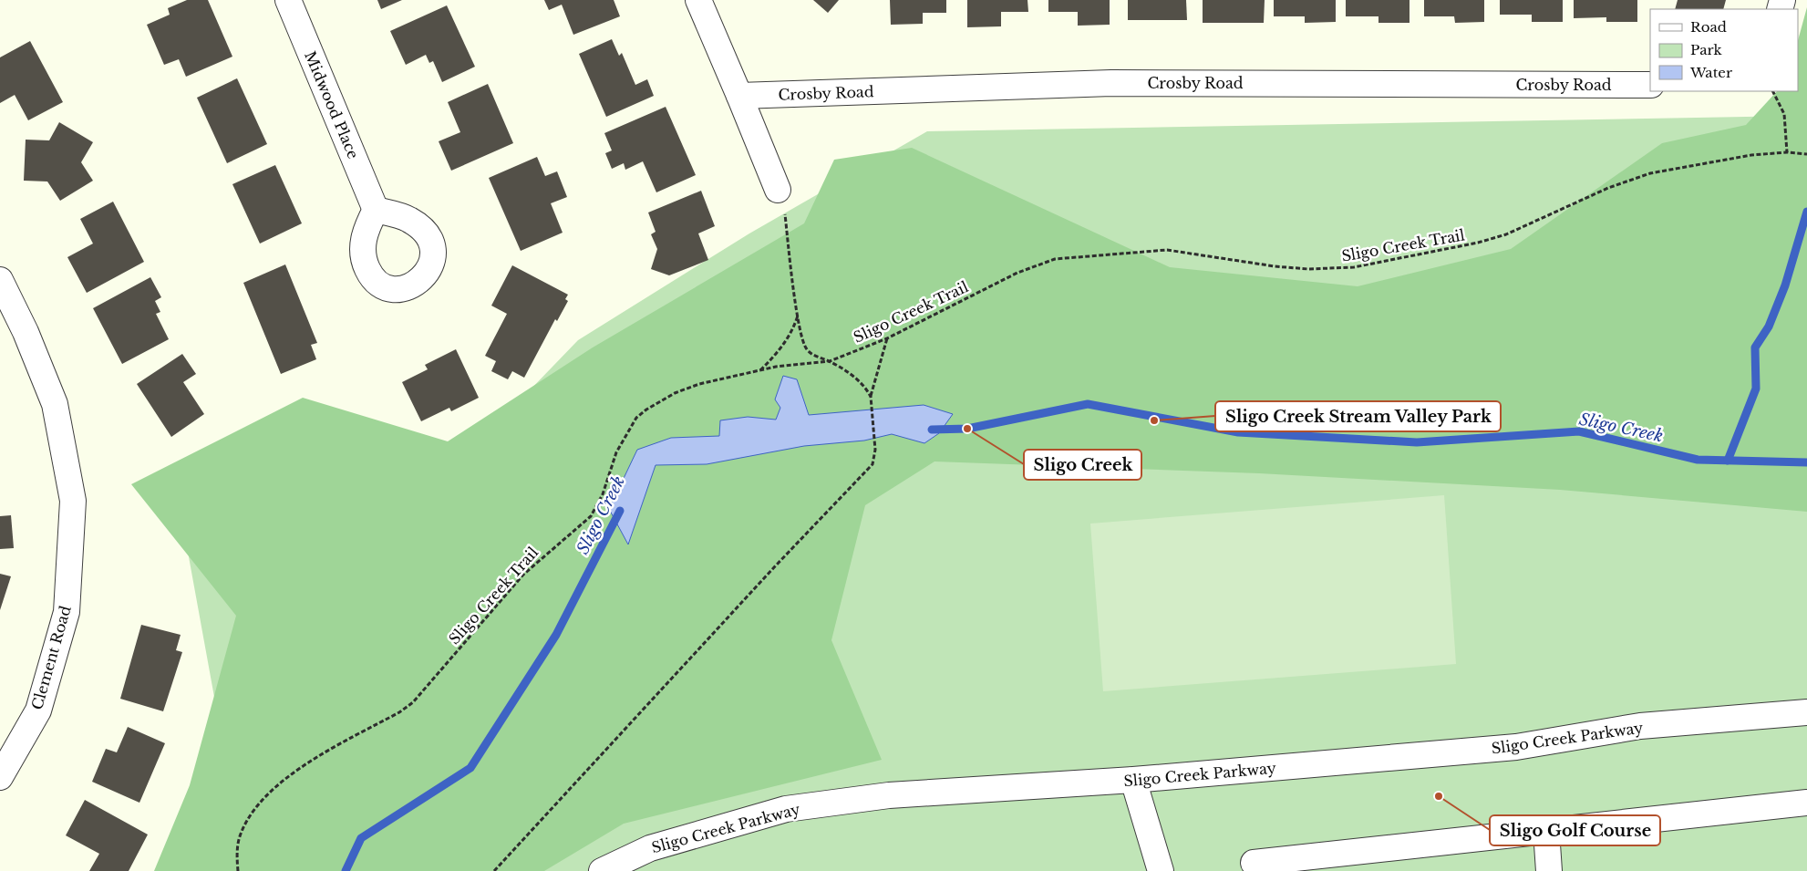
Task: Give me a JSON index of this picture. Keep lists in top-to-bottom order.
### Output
{
  "streets": {
    "street": [
      "Crosby Road",
      "Midwood Place",
      "Clement Road",
      "Sligo Creek Parkway"
    ],
    "path": ["Sligo Creek Trail"]
  },
  "water": ["Sligo Creek"],
  "places": ["Sligo Creek Stream Valley Park", "Sligo Creek", "Sligo Golf Course"],
  "legend": ["Road", "Park", "Water"]
}
